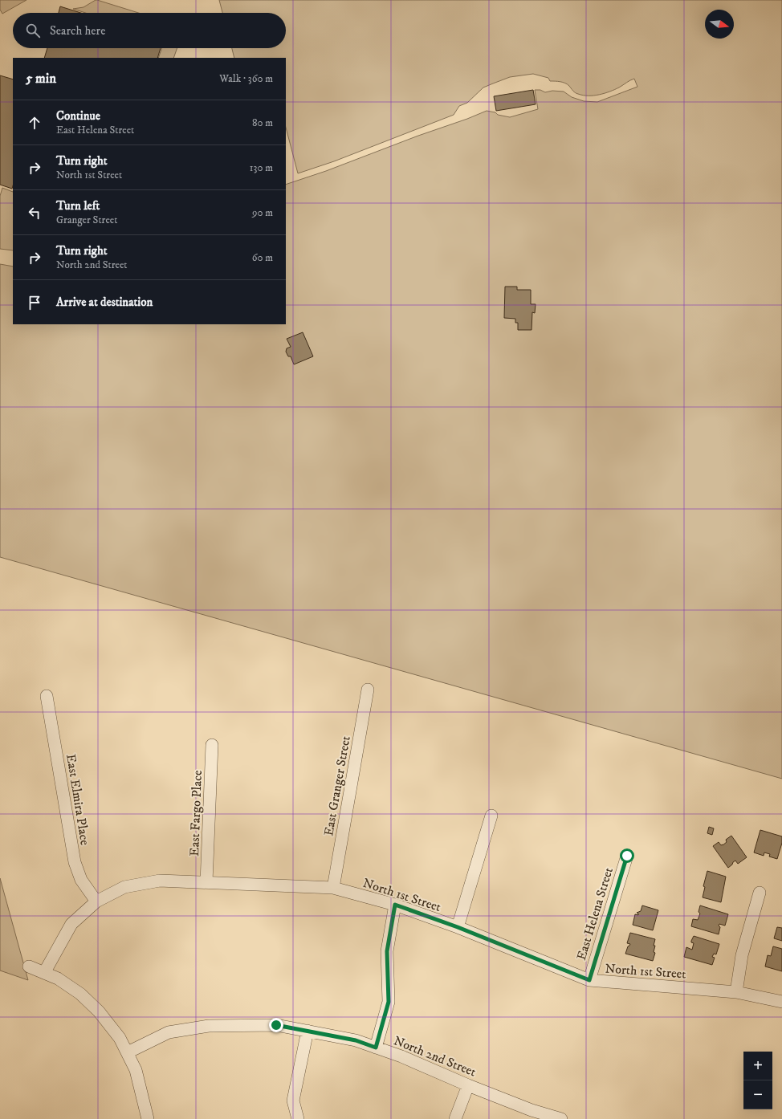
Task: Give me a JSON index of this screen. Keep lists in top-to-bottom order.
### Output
{
  "streets": {
    "street": [
      "East Granger Street",
      "East Elmira Place",
      "East Fargo Place",
      "North 1st Street",
      "East Helena Street",
      "North 2nd Street"
    ]
  },
  "crossings": [
    ["East Granger Street", "North 1st Street"],
    ["East Elmira Place", "North 1st Street"],
    ["East Fargo Place", "North 1st Street"],
    ["North 1st Street", "East Helena Street"]
  ],
  "north": "right",
  "page": {
    "search": "Search here",
    "heading": ["5 min", "Walk · 360 m"],
    "list": [
      ["Continue", "East Helena Street", "80 m"],
      ["Turn right", "North 1st Street", "130 m"],
      ["Turn left", "Granger Street", "90 m"],
      ["Turn right", "North 2nd Street", "60 m"],
      "Arrive at destination"
    ],
    "map_buttons": ["+", "−"]
  }
}
